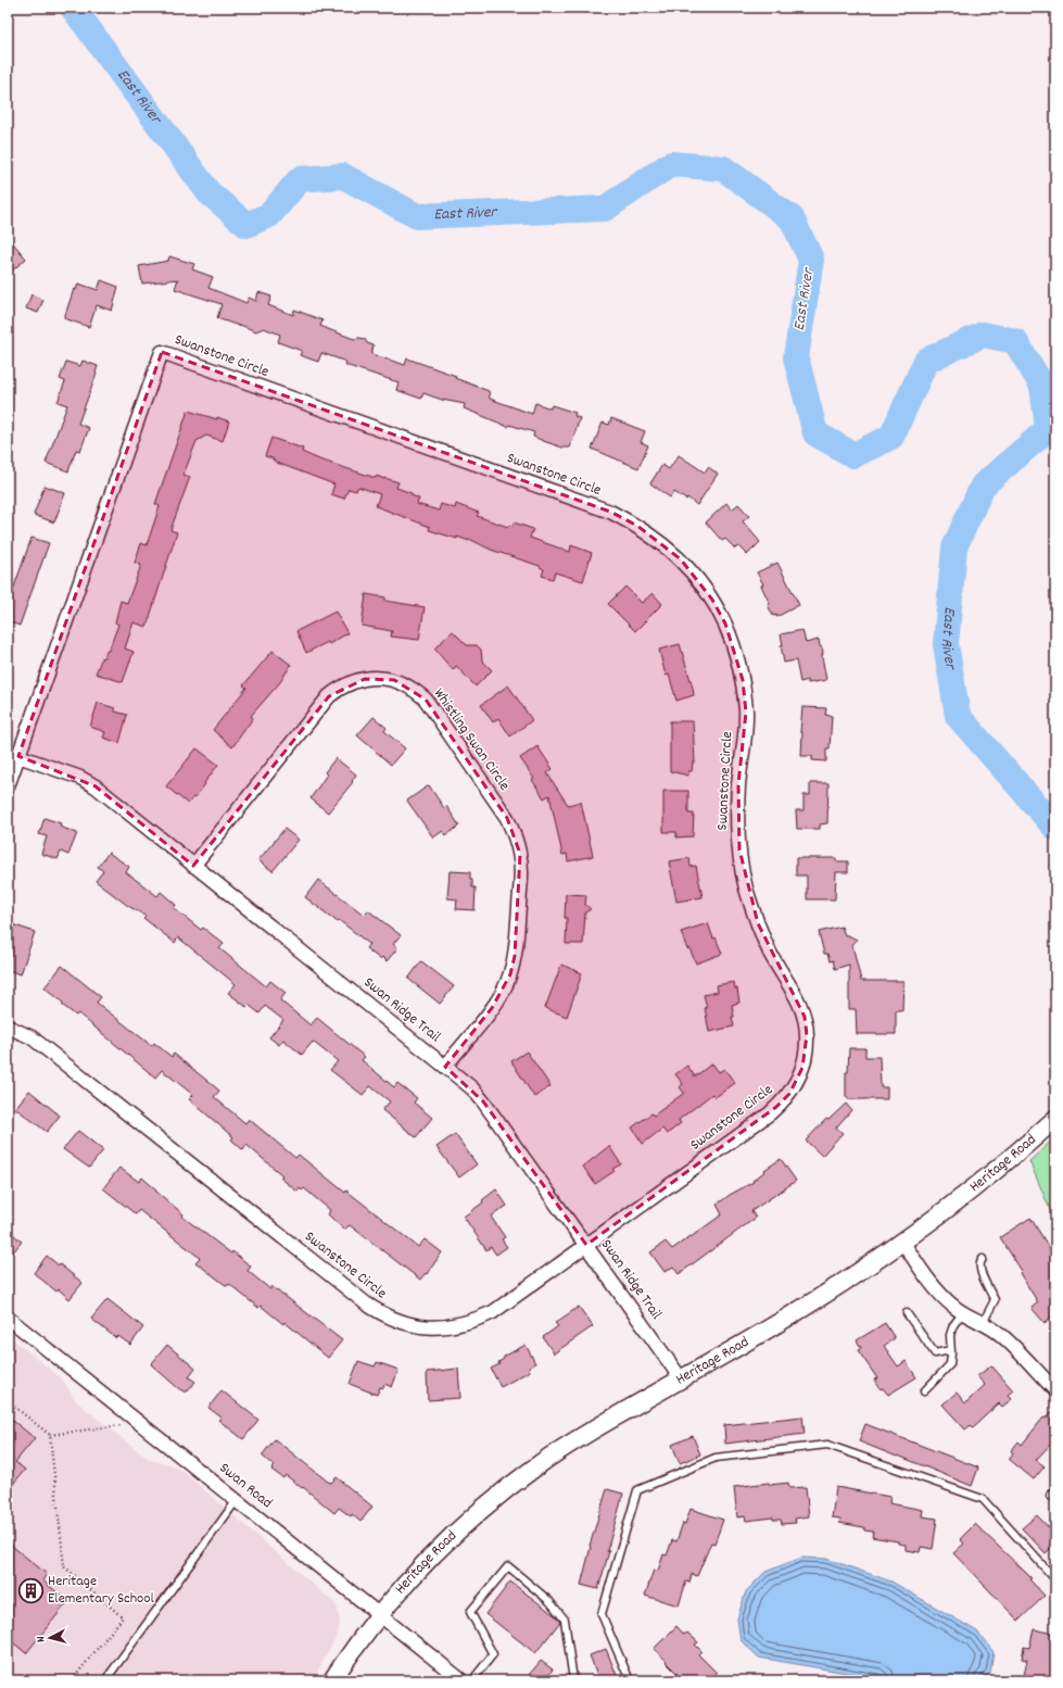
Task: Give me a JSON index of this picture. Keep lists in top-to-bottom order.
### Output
{
  "streets": {
    "main road": ["Heritage Road"],
    "street": [
      "Swanstone Circle",
      "Whistling Swan Circle",
      "Swan Ridge Trail",
      "Swan Road"
    ]
  },
  "crossings": [
    ["Swanstone Circle", "Swan Ridge Trail"],
    ["Whistling Swan Circle", "Swan Ridge Trail"],
    ["Swan Ridge Trail", "Heritage Road"],
    ["Heritage Road", "Swan Road"]
  ],
  "water": ["East River"],
  "places": {
    "building": ["Heritage Elementary School"]
  },
  "north": "left"
}
